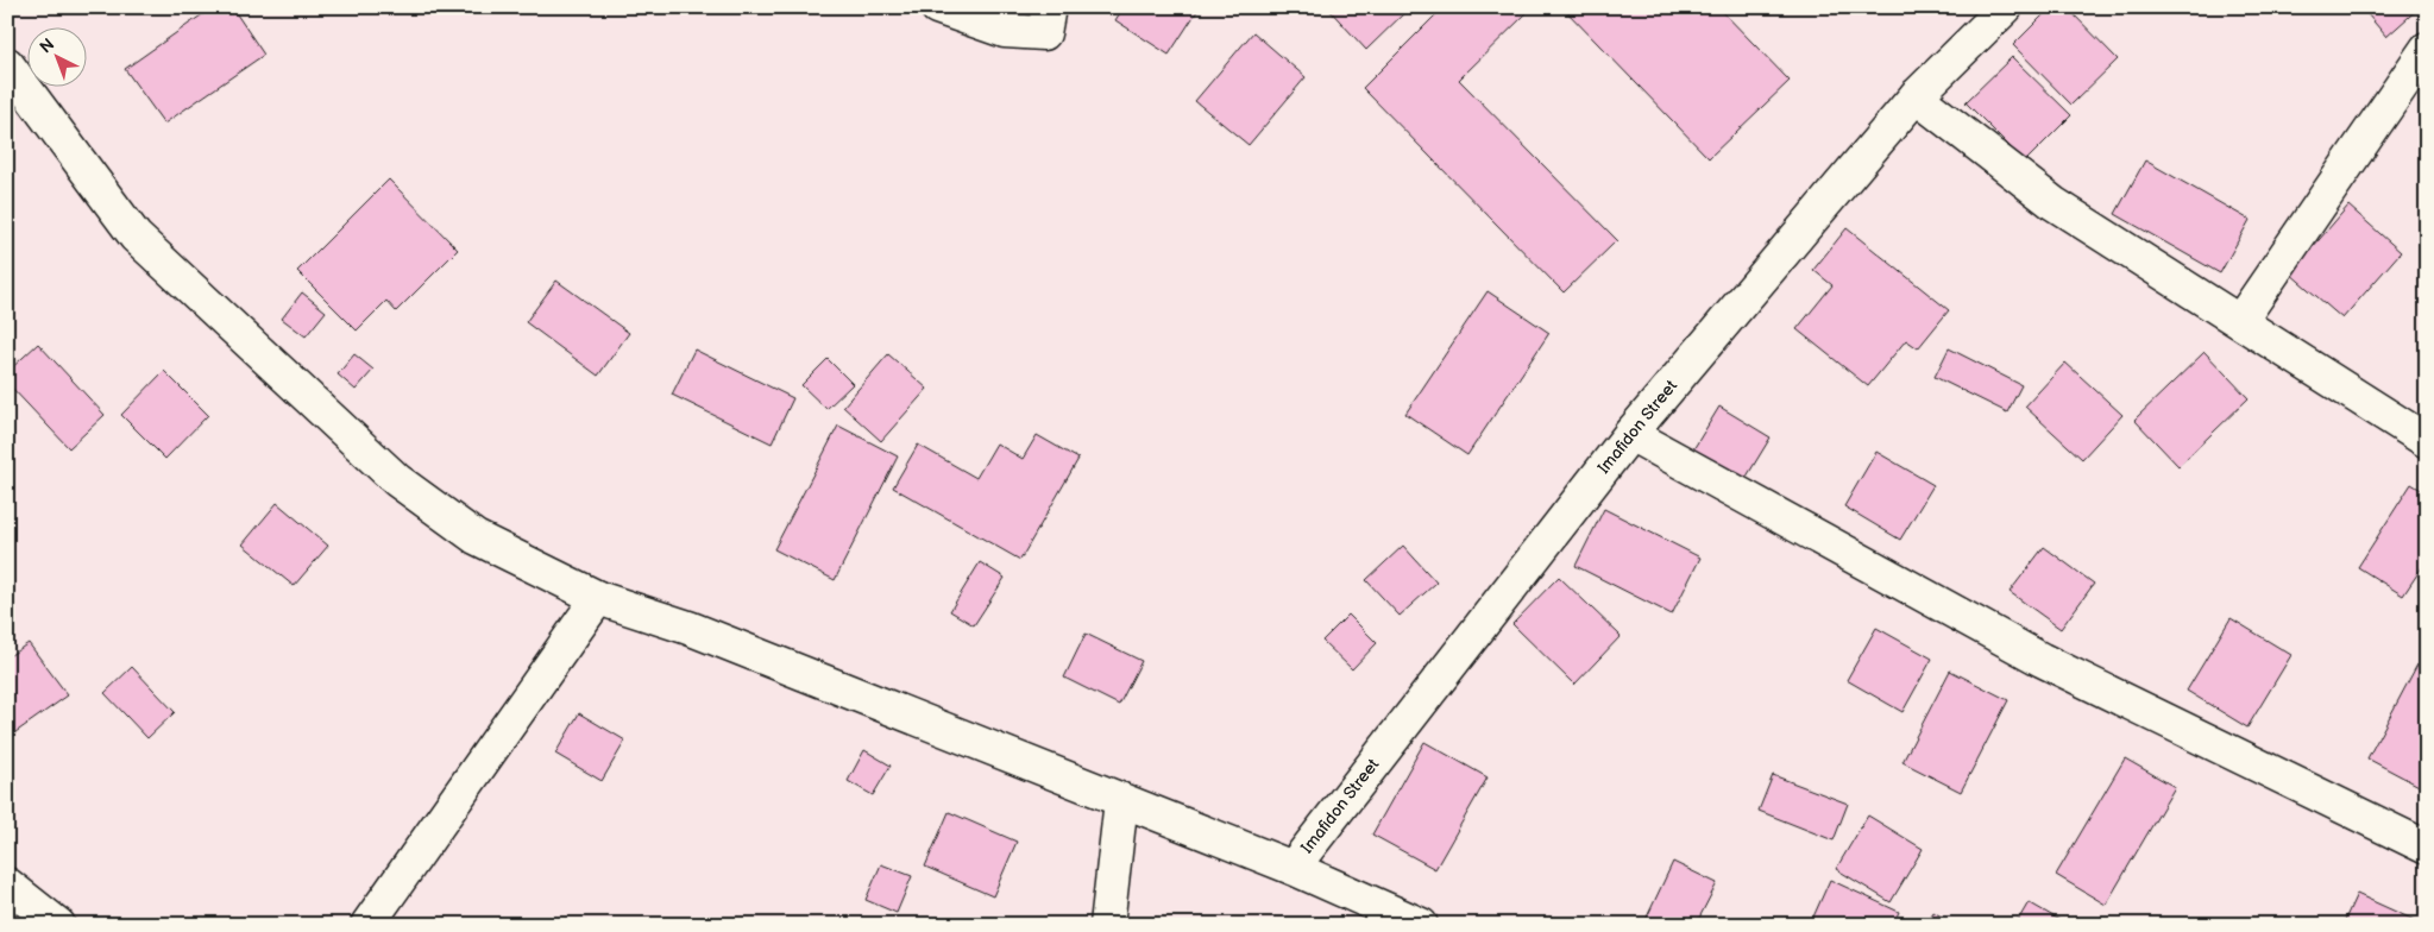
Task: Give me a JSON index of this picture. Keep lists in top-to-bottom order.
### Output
{
  "streets": {
    "street": ["Imafidon Street"]
  },
  "north": "top left"
}
